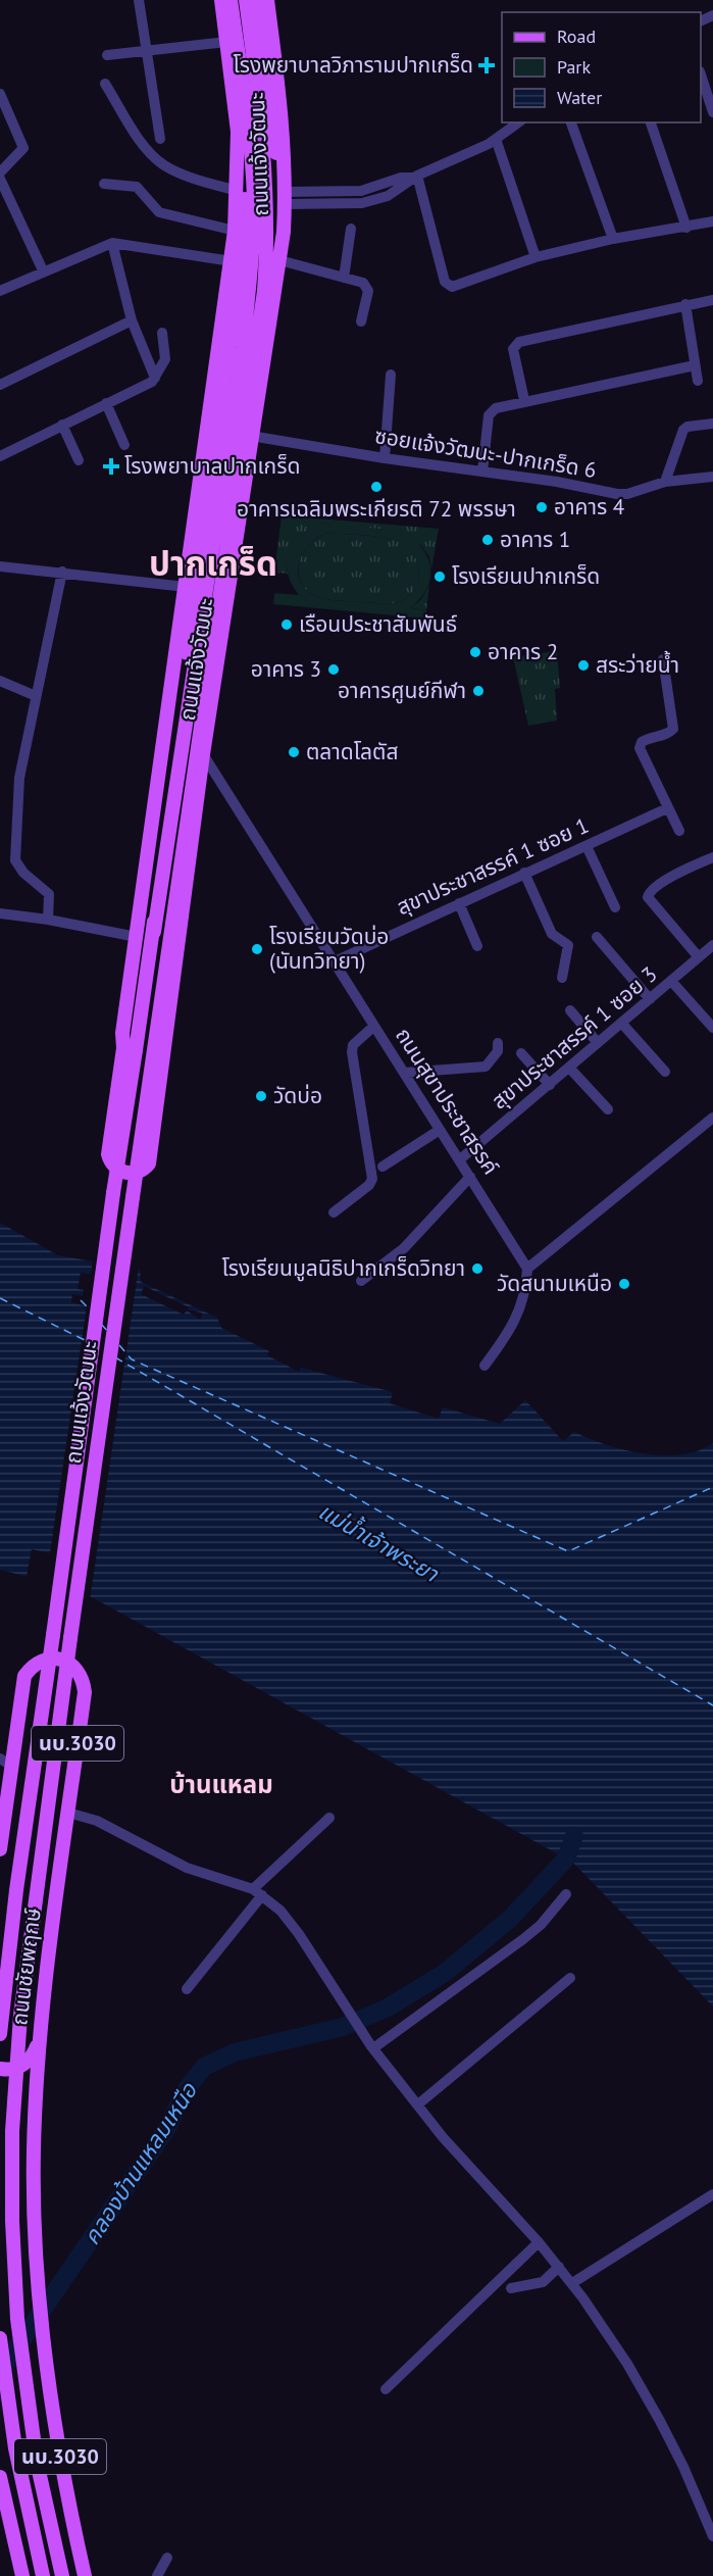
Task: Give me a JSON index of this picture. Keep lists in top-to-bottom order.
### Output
{
  "streets": {
    "main road": ["ถนนแจ้งวัฒนะ", "นบ.3030", "ถนนชัยพฤกษ์"],
    "street": [
      "ซอยแจ้งวัฒนะ-ปากเกร็ด 6",
      "สุขาประชาสรรค์ 1 ซอย 1",
      "สุขาประชาสรรค์ 1 ซอย 3",
      "ถนนสุขาประชาสรรค์"
    ]
  },
  "crossings": [
    ["ถนนแจ้งวัฒนะ", "ซอยแจ้งวัฒนะ-ปากเกร็ด 6"],
    ["ถนนแจ้งวัฒนะ", "ถนนสุขาประชาสรรค์"],
    ["ถนนแจ้งวัฒนะ", "ถนนชัยพฤกษ์"],
    ["สุขาประชาสรรค์ 1 ซอย 1", "ถนนสุขาประชาสรรค์"],
    ["สุขาประชาสรรค์ 1 ซอย 3", "ถนนสุขาประชาสรรค์"]
  ],
  "districts": ["ปากเกร็ด", "บ้านแหลม"],
  "water": ["แม่น้ำเจ้าพระยา", "คลองบ้านแหลมเหนือ"],
  "places": {
    "health": ["โรงพยาบาลวิภารามปากเกร็ด", "โรงพยาบาลปากเกร็ด"],
    "other": [
      "อาคารเฉลิมพระเกียรติ 72 พรรษา",
      "อาคาร 4",
      "อาคาร 1",
      "โรงเรียนปากเกร็ด",
      "เรือนประชาสัมพันธ์",
      "อาคาร 2",
      "สระว่ายน้ำ",
      "อาคาร 3",
      "อาคารศูนย์กีฬา",
      "ตลาดโลตัส",
      "โรงเรียนวัดบ่อ (นันทวิทยา)",
      "วัดบ่อ",
      "โรงเรียนมูลนิธิปากเกร็ดวิทยา",
      "วัดสนามเหนือ"
    ]
  },
  "legend": ["Road", "Park", "Water"]
}
